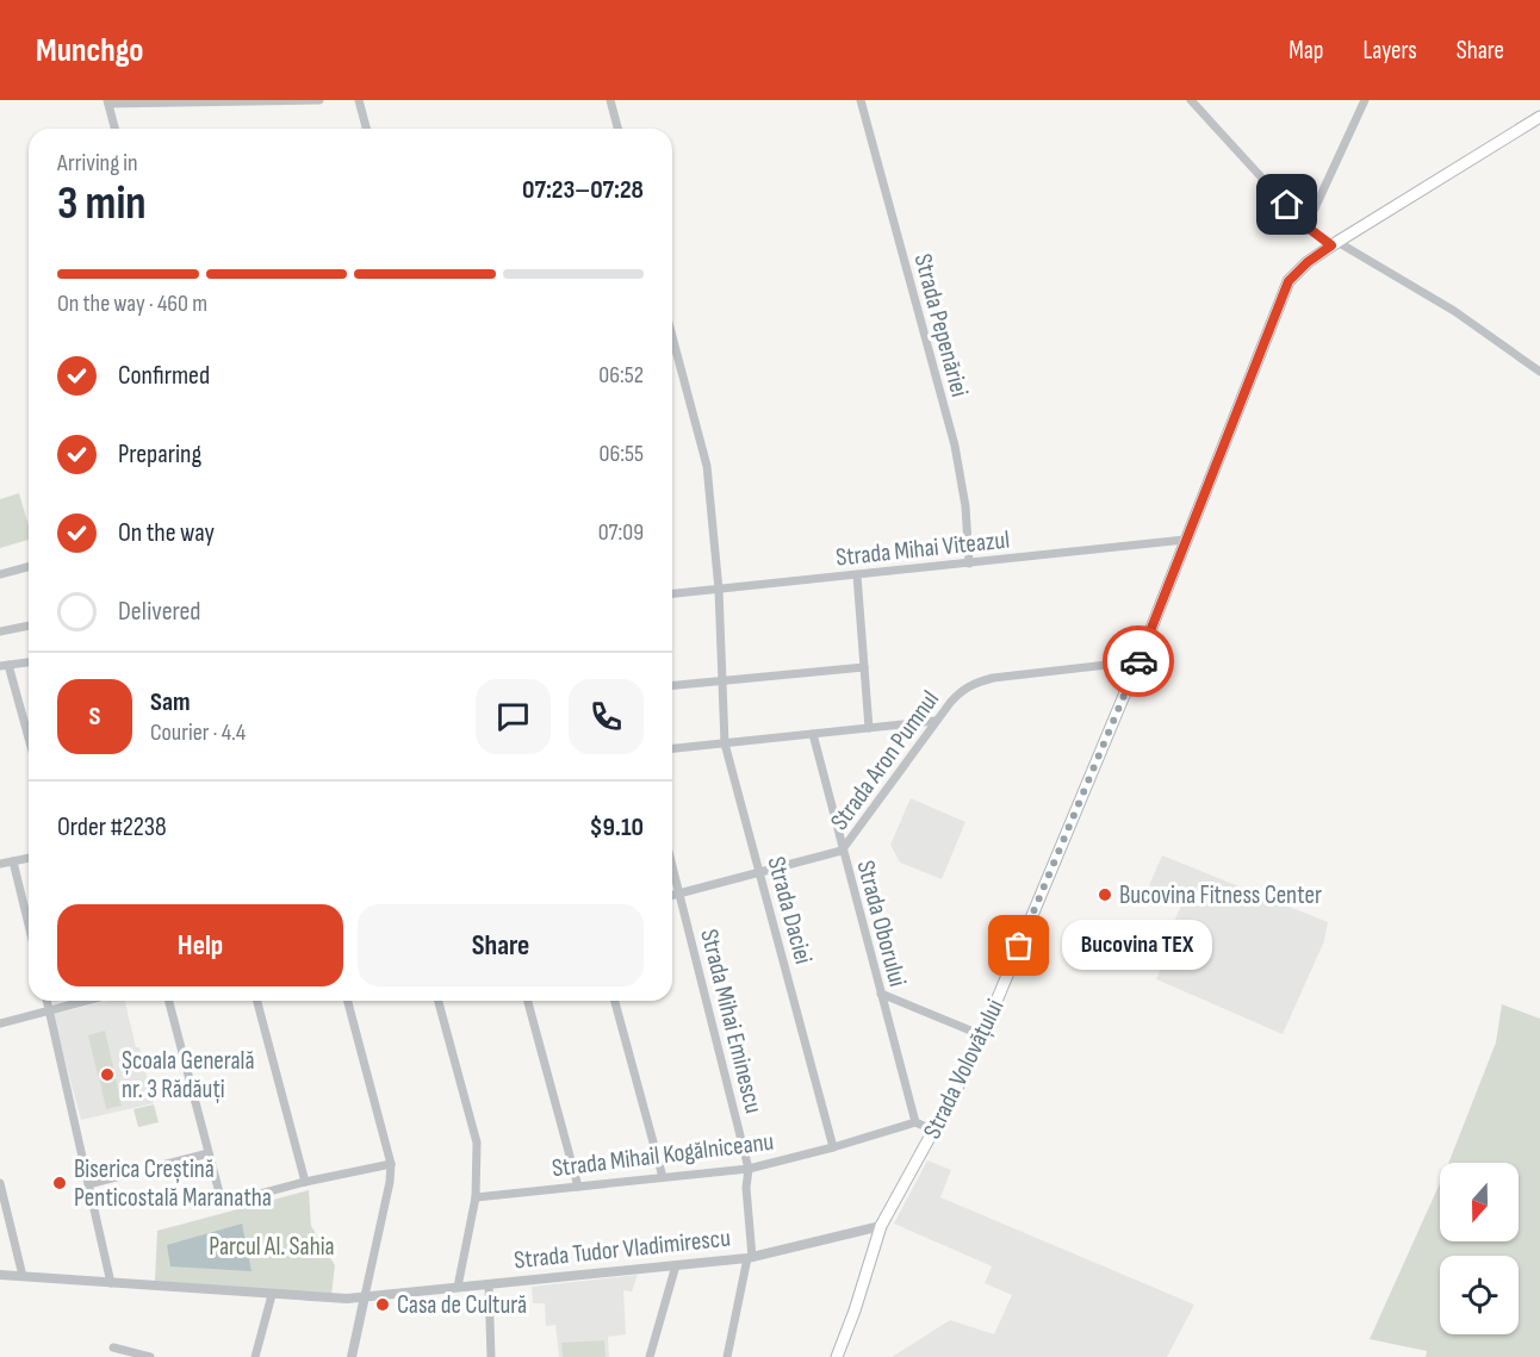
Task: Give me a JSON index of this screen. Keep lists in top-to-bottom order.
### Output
{
  "streets": {
    "main road": ["Strada Volovățului"],
    "street": [
      "Strada Pepenăriei",
      "Strada Mihai Viteazul",
      "Strada Aron Pumnul",
      "Strada Daciei",
      "Strada Oborului",
      "Strada Mihai Eminescu",
      "Strada Mihail Kogălniceanu",
      "Strada Tudor Vladimirescu"
    ]
  },
  "crossings": [
    ["Strada Pepenăriei", "Strada Mihai Viteazul"],
    ["Strada Mihai Viteazul", "Strada Daciei"],
    ["Strada Mihai Viteazul", "Strada Volovățului"],
    ["Strada Aron Pumnul", "Strada Daciei"],
    ["Strada Aron Pumnul", "Strada Oborului"],
    ["Strada Aron Pumnul", "Strada Mihai Eminescu"],
    ["Strada Aron Pumnul", "Strada Volovățului"],
    ["Strada Daciei", "Strada Mihail Kogălniceanu"],
    ["Strada Oborului", "Strada Mihail Kogălniceanu"],
    ["Strada Mihai Eminescu", "Strada Mihail Kogălniceanu"],
    ["Strada Mihai Eminescu", "Strada Tudor Vladimirescu"],
    ["Strada Volovățului", "Strada Tudor Vladimirescu"]
  ],
  "parks": ["Parcul Al. Sahia"],
  "places": [
    "Bucovina Fitness Center",
    "Bucovina TEX",
    "Școala Generală nr. 3 Rădăuți",
    "Biserica Creștină Penticostală Maranatha",
    "Casa de Cultură"
  ],
  "north": "bottom",
  "page": {
    "header": "Munchgo",
    "nav": ["Map", "Layers", "Share"],
    "heading": ["3 min", "Arriving in", "07:23–07:28"],
    "panel": [
      "Sam",
      "Courier · 4.4",
      "Order #2238",
      "$9.10"
    ],
    "bar": "On the way · 460 m",
    "list": [
      ["Confirmed", "06:52"],
      ["Preparing", "06:55"],
      ["On the way", "07:09"],
      "Delivered"
    ],
    "round": "S",
    "buttons": ["Help", "Share"],
    "bubble": "Bucovina TEX"
  }
}
